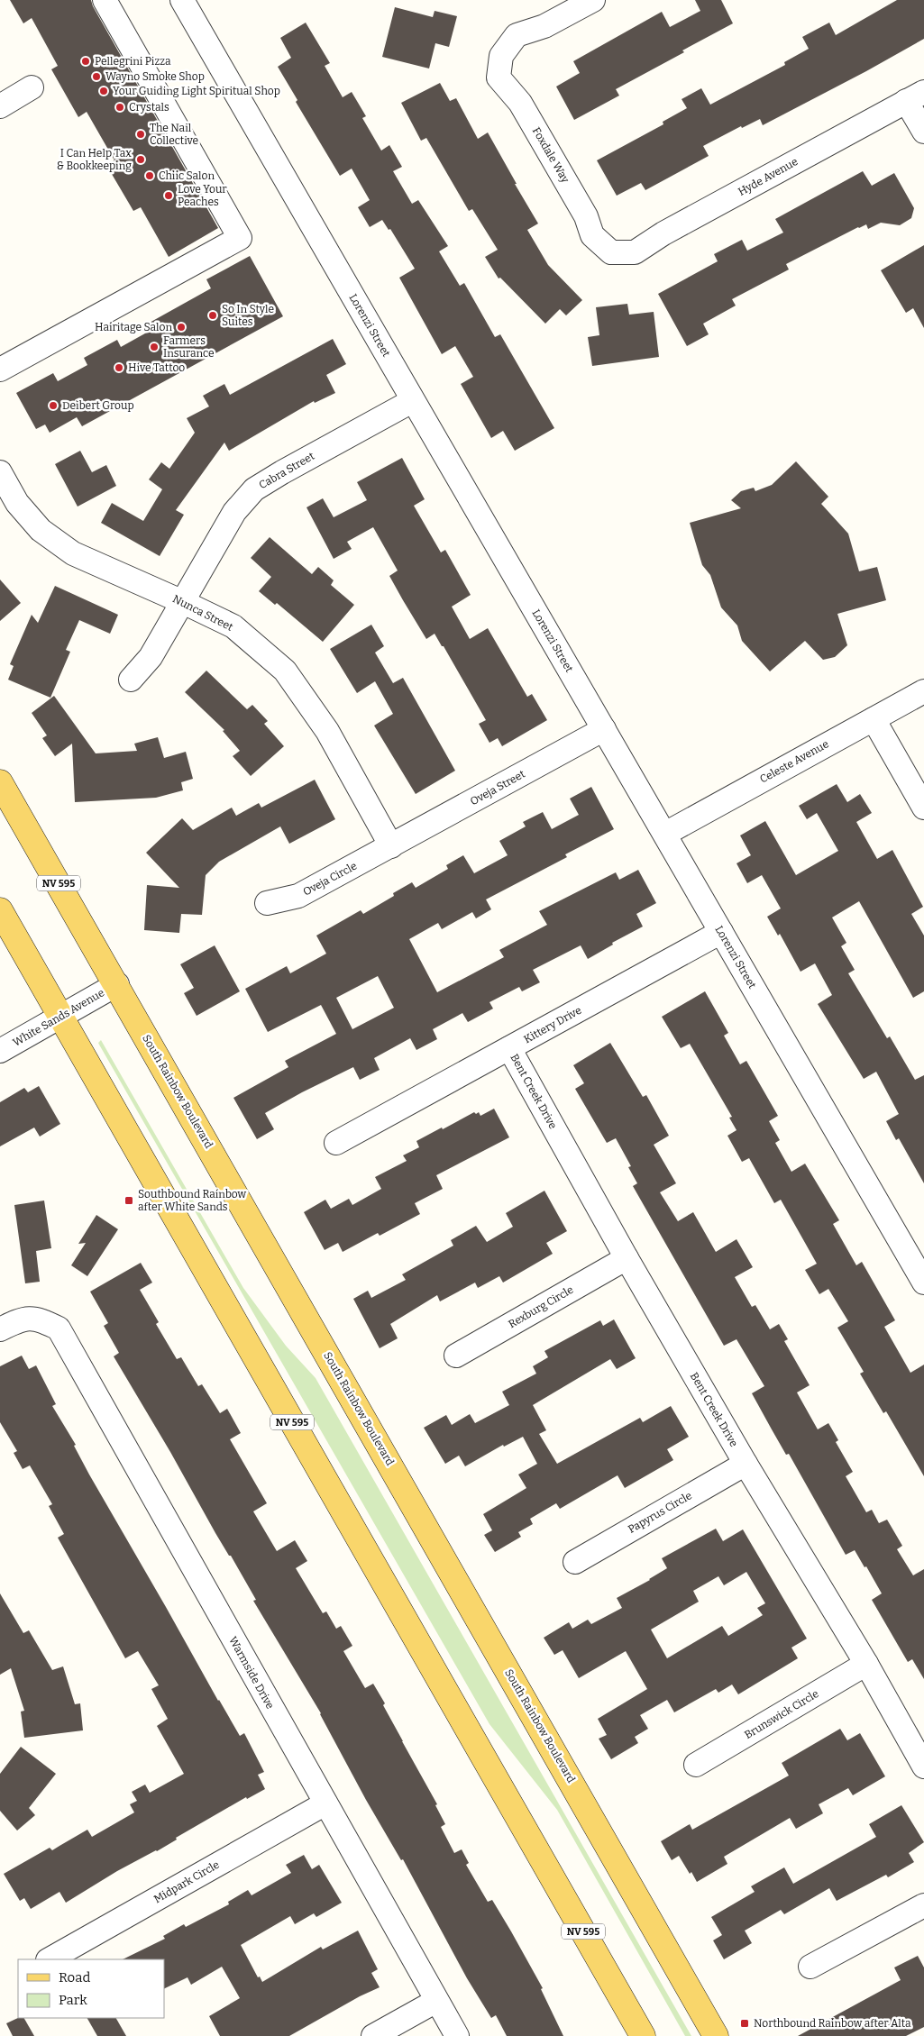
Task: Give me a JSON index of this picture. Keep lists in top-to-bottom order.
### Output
{
  "streets": {
    "main road": ["NV 595", "South Rainbow Boulevard"],
    "street": [
      "Foxdale Way",
      "Hyde Avenue",
      "Lorenzi Street",
      "Cabra Street",
      "Nunca Street",
      "Celeste Avenue",
      "Oveja Street",
      "Oveja Circle",
      "White Sands Avenue",
      "Kittery Drive",
      "Bent Creek Drive",
      "Rexburg Circle",
      "Papyrus Circle",
      "Warmside Drive",
      "Brunswick Circle",
      "Midpark Circle"
    ]
  },
  "crossings": [
    ["Foxdale Way", "Hyde Avenue"],
    ["Lorenzi Street", "Cabra Street"],
    ["Lorenzi Street", "Celeste Avenue"],
    ["Lorenzi Street", "Oveja Street"],
    ["Lorenzi Street", "Kittery Drive"],
    ["Cabra Street", "Nunca Street"],
    ["Nunca Street", "Oveja Street"],
    ["Nunca Street", "Oveja Circle"],
    ["Oveja Street", "Oveja Circle"],
    ["NV 595", "White Sands Avenue"],
    ["White Sands Avenue", "South Rainbow Boulevard"],
    ["Kittery Drive", "Bent Creek Drive"],
    ["Bent Creek Drive", "Rexburg Circle"],
    ["Bent Creek Drive", "Papyrus Circle"],
    ["Bent Creek Drive", "Brunswick Circle"],
    ["Warmside Drive", "Midpark Circle"]
  ],
  "places": {
    "other": [
      "Pellegrini Pizza",
      "Wayno Smoke Shop",
      "Your Guiding Light Spiritual Shop",
      "Crystals",
      "The Nail Collective",
      "I Can Help Tax & Bookkeeping",
      "Chiic Salon",
      "Love Your Peaches",
      "So In Style Suites",
      "Hairitage Salon",
      "Farmers Insurance",
      "Hive Tattoo",
      "Deibert Group"
    ],
    "transit": ["Southbound Rainbow after White Sands", "Northbound Rainbow after Alta"]
  },
  "legend": ["Road", "Park"]
}
